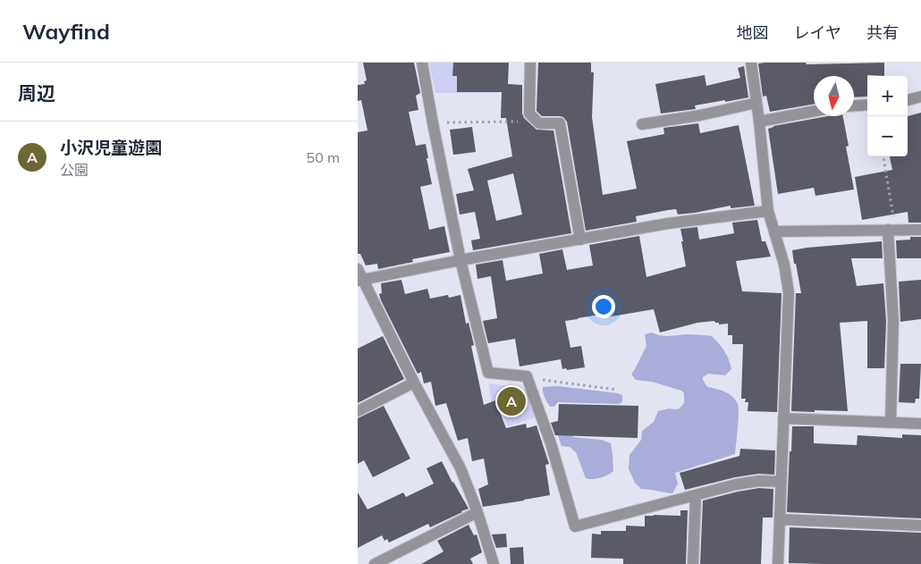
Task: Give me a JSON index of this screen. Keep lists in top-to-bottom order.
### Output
{
  "north": "bottom",
  "page": {
    "header": "Wayfind",
    "nav": ["地図", "レイヤ", "共有"],
    "heading": "周辺",
    "map_buttons": ["+", "−"],
    "list": [
      {
        "mark": "A",
        "name": "小沢児童遊園",
        "note": "公園",
        "value": "50 m"
      }
    ],
    "pins": "A"
  }
}
